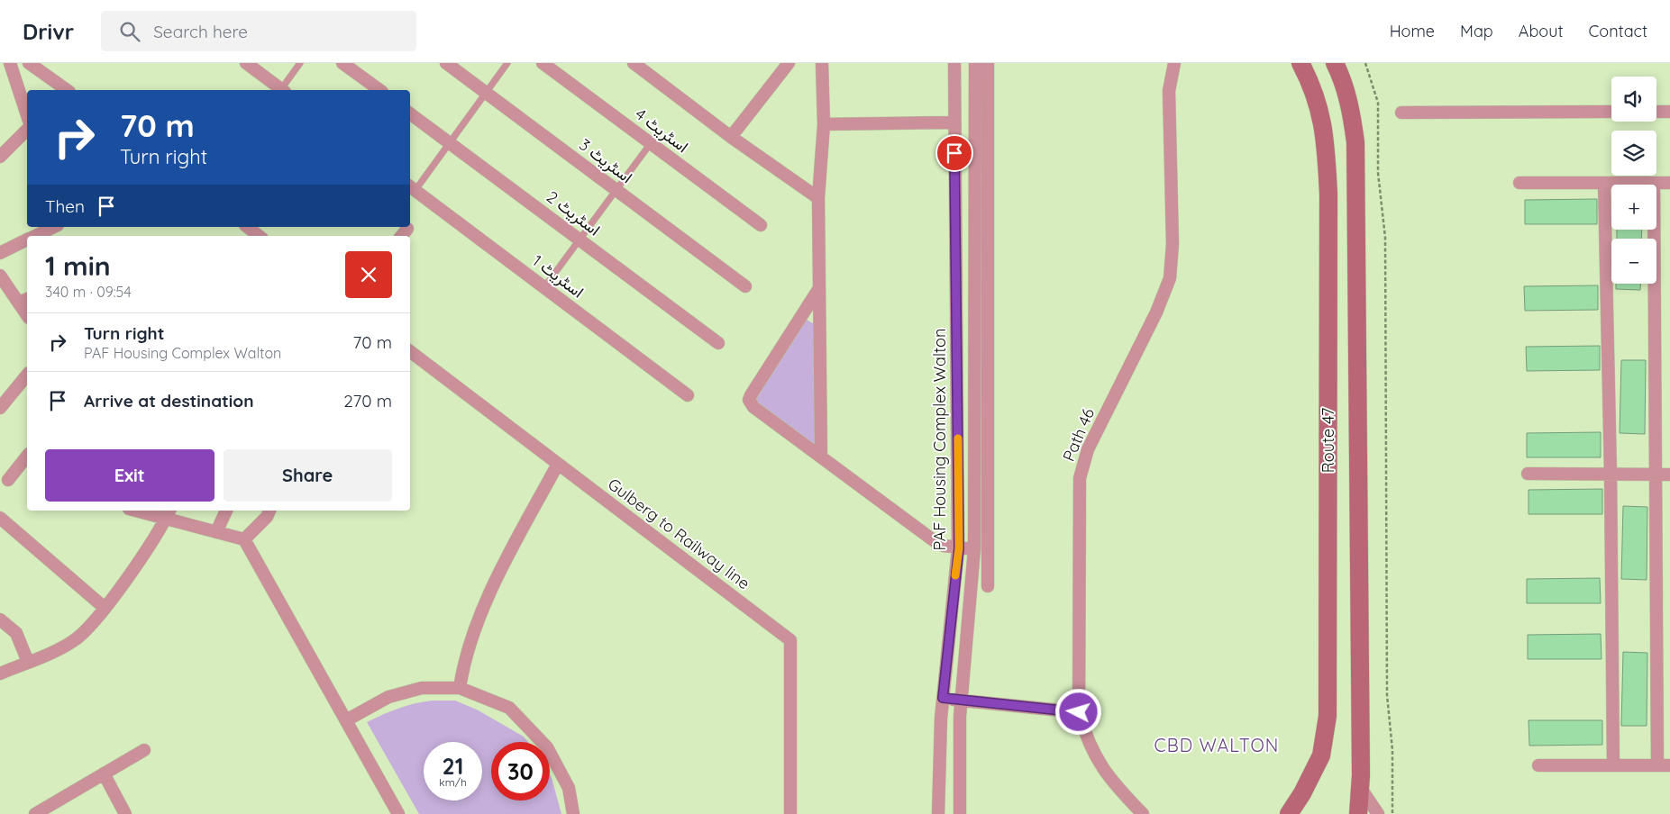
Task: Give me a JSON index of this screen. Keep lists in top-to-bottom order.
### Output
{
  "streets": {
    "street": [
      "اسٹریٹ 4",
      "اسٹریٹ 3",
      "اسٹریٹ 2",
      "اسٹریٹ 1",
      "Path 46",
      "PAF Housing Complex Walton",
      "Route 47",
      "Gulberg to Railway line"
    ]
  },
  "districts": ["CBD WALTON"],
  "page": {
    "header": "Drivr",
    "search": "Search here",
    "nav": [
      "Home",
      "Map",
      "About",
      "Contact"
    ],
    "map_buttons": ["+", "−"],
    "turn": ["70 m", "Turn right"],
    "then": "Then",
    "heading": ["1 min", "340 m · 09:54"],
    "list": [
      {
        "name": "Turn right",
        "note": "PAF Housing Complex Walton",
        "value": "70 m"
      },
      {
        "name": "Arrive at destination",
        "value": "270 m"
      }
    ],
    "buttons": ["Exit", "Share"],
    "speed": "21 km/h",
    "limit": "30"
  }
}
